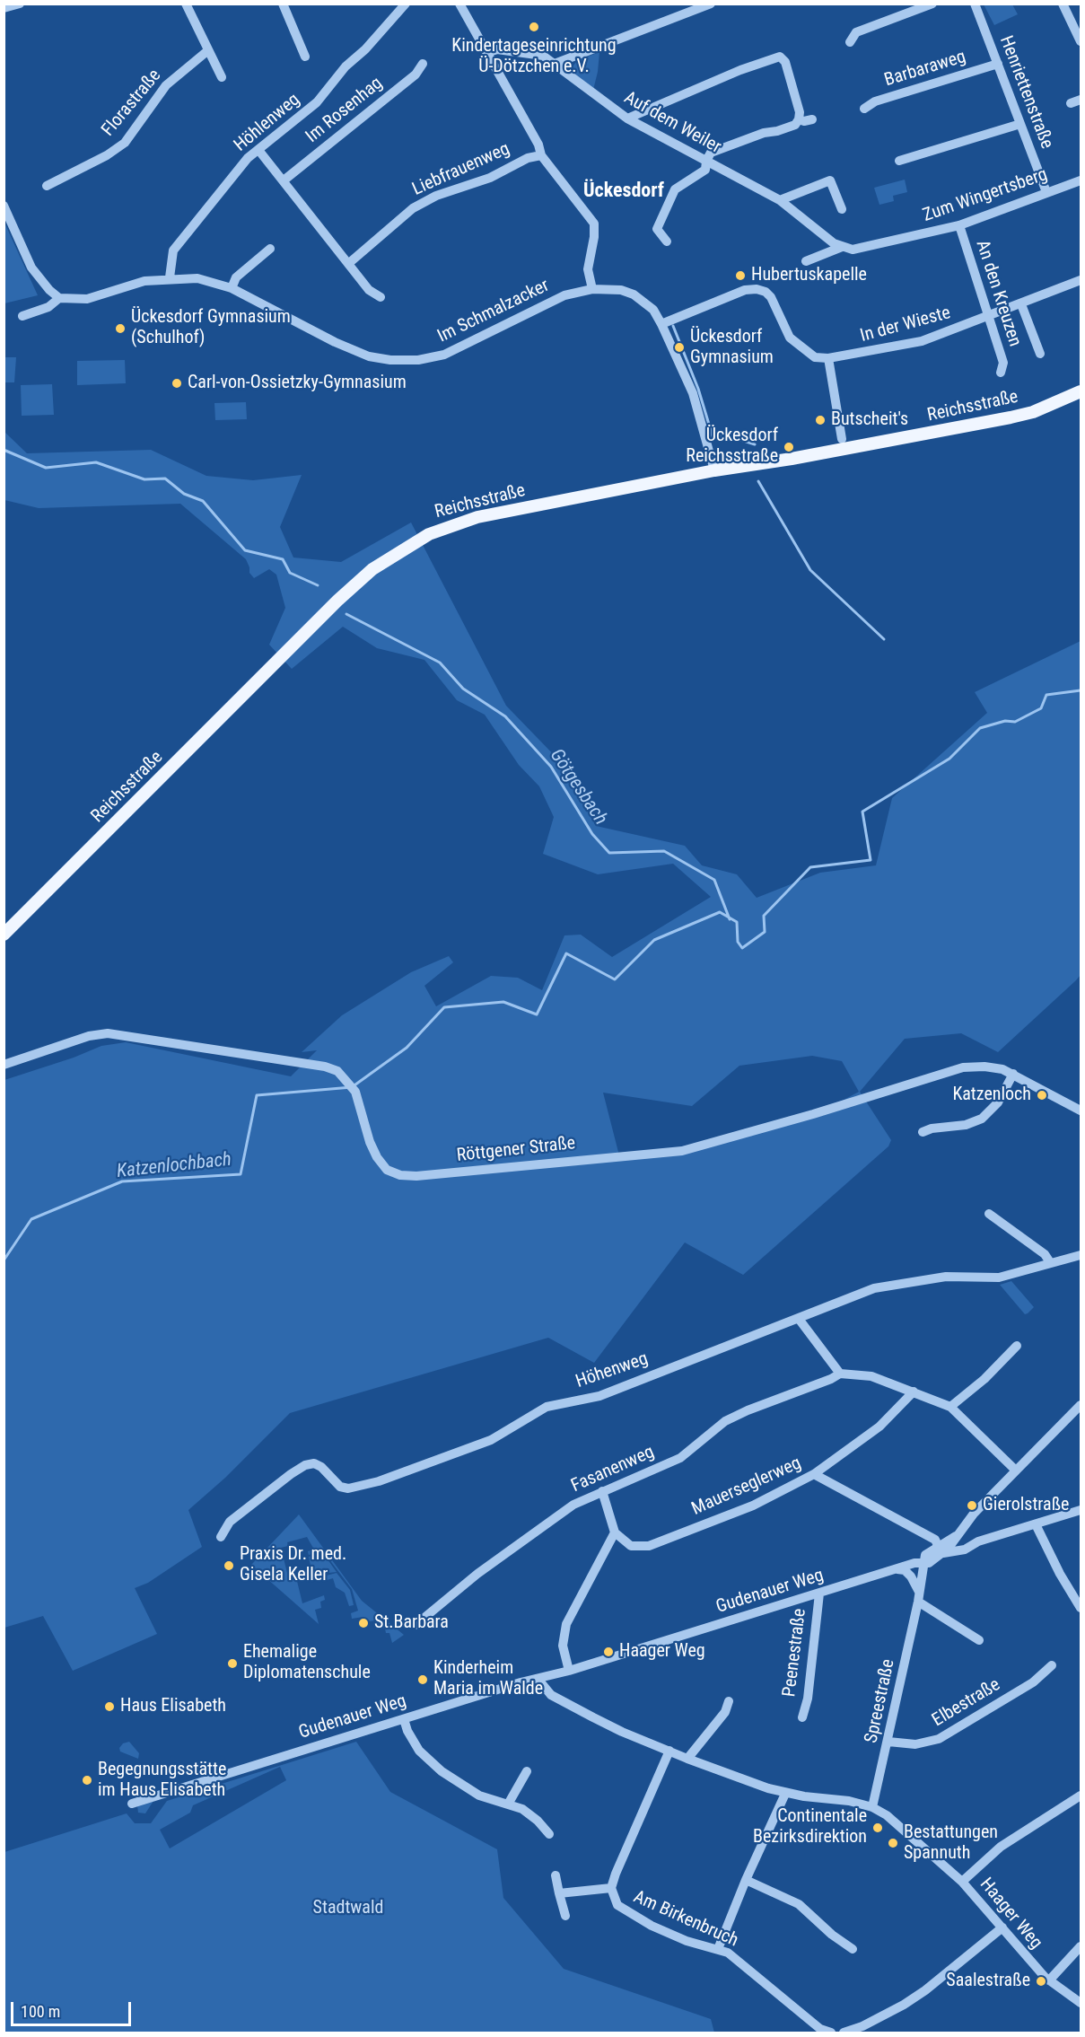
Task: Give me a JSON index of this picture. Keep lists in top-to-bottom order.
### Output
{
  "streets": {
    "main road": ["Reichsstraße"],
    "street": [
      "Barbaraweg",
      "Henriettenstraße",
      "Florastraße",
      "Im Rosenhag",
      "Höhlenweg",
      "Auf dem Weiler",
      "Liebfrauenweg",
      "Zum Wingertsberg",
      "An den Kreuzen",
      "Im Schmalzacker",
      "In der Wieste",
      "Röttgener Straße",
      "Höhenweg",
      "Fasanenweg",
      "Mauerseglerweg",
      "Gudenauer Weg",
      "Peenestraße",
      "Spreestraße",
      "Elbestraße",
      "Haager Weg",
      "Am Birkenbruch"
    ]
  },
  "crossings": [
    ["Barbaraweg", "Henriettenstraße"],
    ["Henriettenstraße", "Zum Wingertsberg"],
    ["Höhlenweg", "Im Schmalzacker"],
    ["Auf dem Weiler", "Zum Wingertsberg"],
    ["Zum Wingertsberg", "An den Kreuzen"],
    ["An den Kreuzen", "In der Wieste"],
    ["Im Schmalzacker", "Reichsstraße"],
    ["Gudenauer Weg", "Peenestraße"],
    ["Gudenauer Weg", "Spreestraße"],
    ["Gudenauer Weg", "Haager Weg"],
    ["Spreestraße", "Elbestraße"],
    ["Spreestraße", "Haager Weg"],
    ["Haager Weg", "Am Birkenbruch"]
  ],
  "districts": ["Ückesdorf"],
  "water": ["Götgesbach", "Katzenlochbach"],
  "parks": ["Stadtwald"],
  "places": [
    "Kindertageseinrichtung Ü-Dötzchen e.V.",
    "Hubertuskapelle",
    "Ückesdorf Gymnasium (Schulhof)",
    "Ückesdorf Gymnasium",
    "Carl-von-Ossietzky-Gymnasium",
    "Butscheit's",
    "Ückesdorf Reichsstraße",
    "Katzenloch",
    "Gierolstraße",
    "Praxis Dr. med. Gisela Keller",
    "St.Barbara",
    "Haager Weg",
    "Ehemalige Diplomatenschule",
    "Kinderheim Maria im Walde",
    "Haus Elisabeth",
    "Begegnungsstätte im Haus Elisabeth",
    "Continentale Bezirksdirektion",
    "Bestattungen Spannuth",
    "Saalestraße"
  ],
  "scale_bar": "100 m"
}
